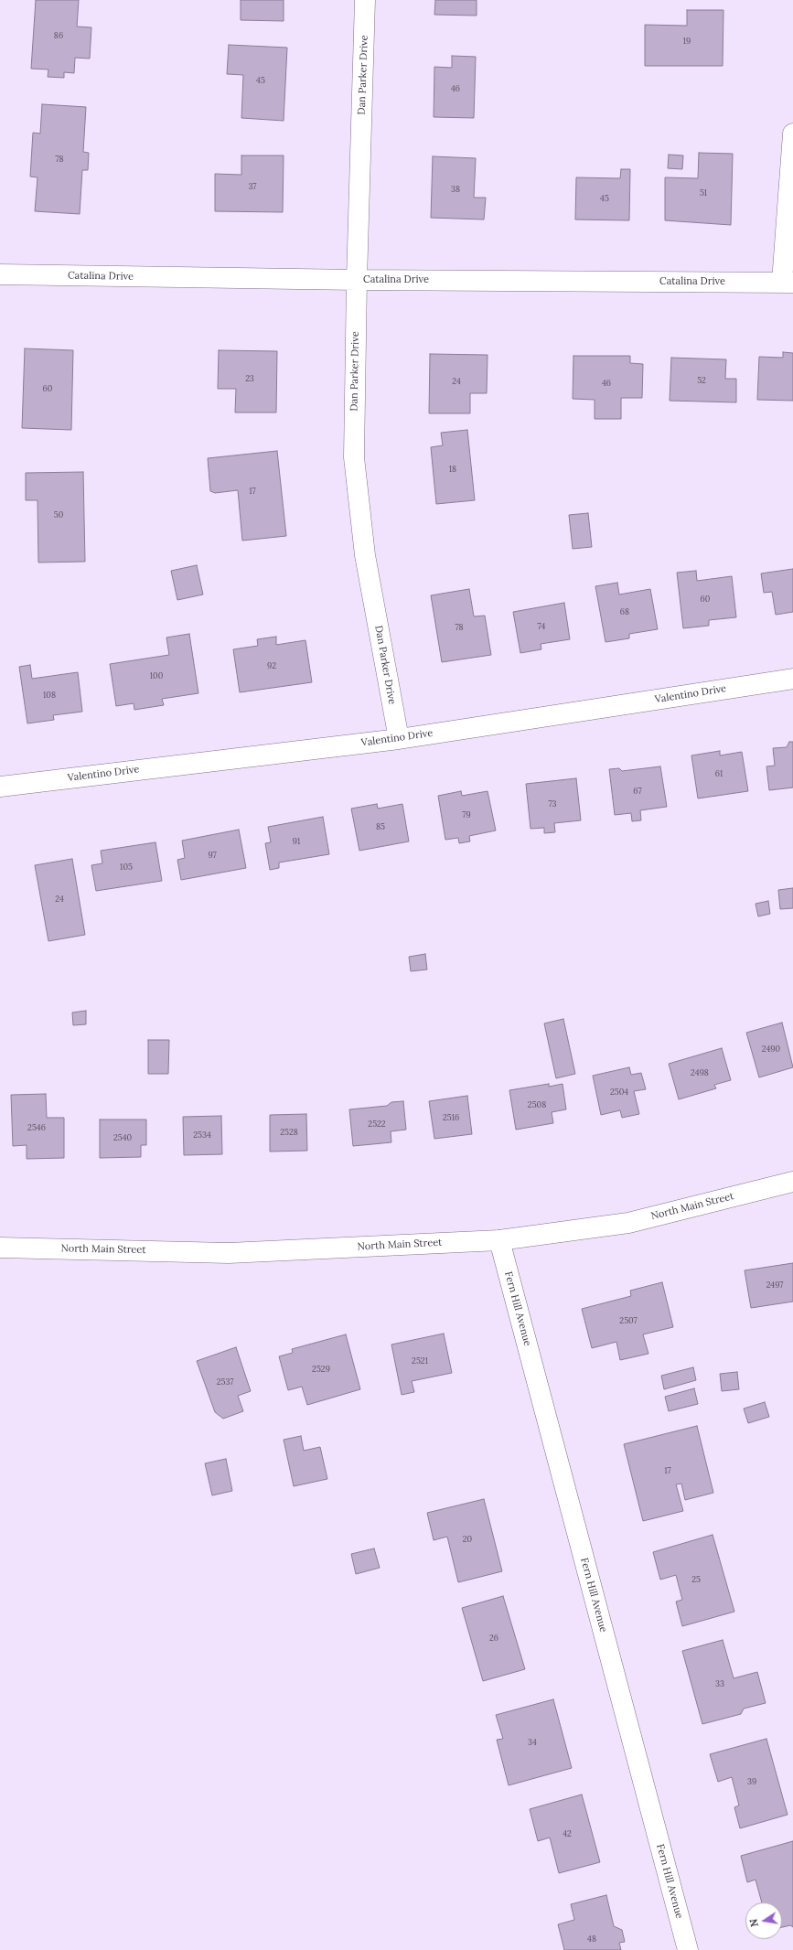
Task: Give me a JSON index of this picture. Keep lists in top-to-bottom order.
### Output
{
  "streets": {
    "street": [
      "Dan Parker Drive",
      "Catalina Drive",
      "Valentino Drive",
      "North Main Street",
      "Fern Hill Avenue"
    ]
  },
  "crossings": [
    ["Dan Parker Drive", "Catalina Drive"],
    ["Dan Parker Drive", "Valentino Drive"],
    ["North Main Street", "Fern Hill Avenue"]
  ],
  "house_numbers": [
    "86",
    "19",
    "45",
    "46",
    "78",
    "37",
    "38",
    "51",
    "45",
    "23",
    "52",
    "24",
    "46",
    "60",
    "18",
    "17",
    "50",
    "60",
    "68",
    "74",
    "78",
    "92",
    "100",
    "108",
    "61",
    "67",
    "73",
    "79",
    "85",
    "91",
    "97",
    "105",
    "24",
    "2490",
    "2498",
    "2504",
    "2508",
    "2516",
    "2522",
    "2546",
    "2528",
    "2534",
    "2540",
    "2497",
    "2507",
    "2521",
    "2529",
    "2537",
    "17",
    "20",
    "25",
    "26",
    "33",
    "34",
    "39",
    "42",
    "48"
  ],
  "north": "left"
}
